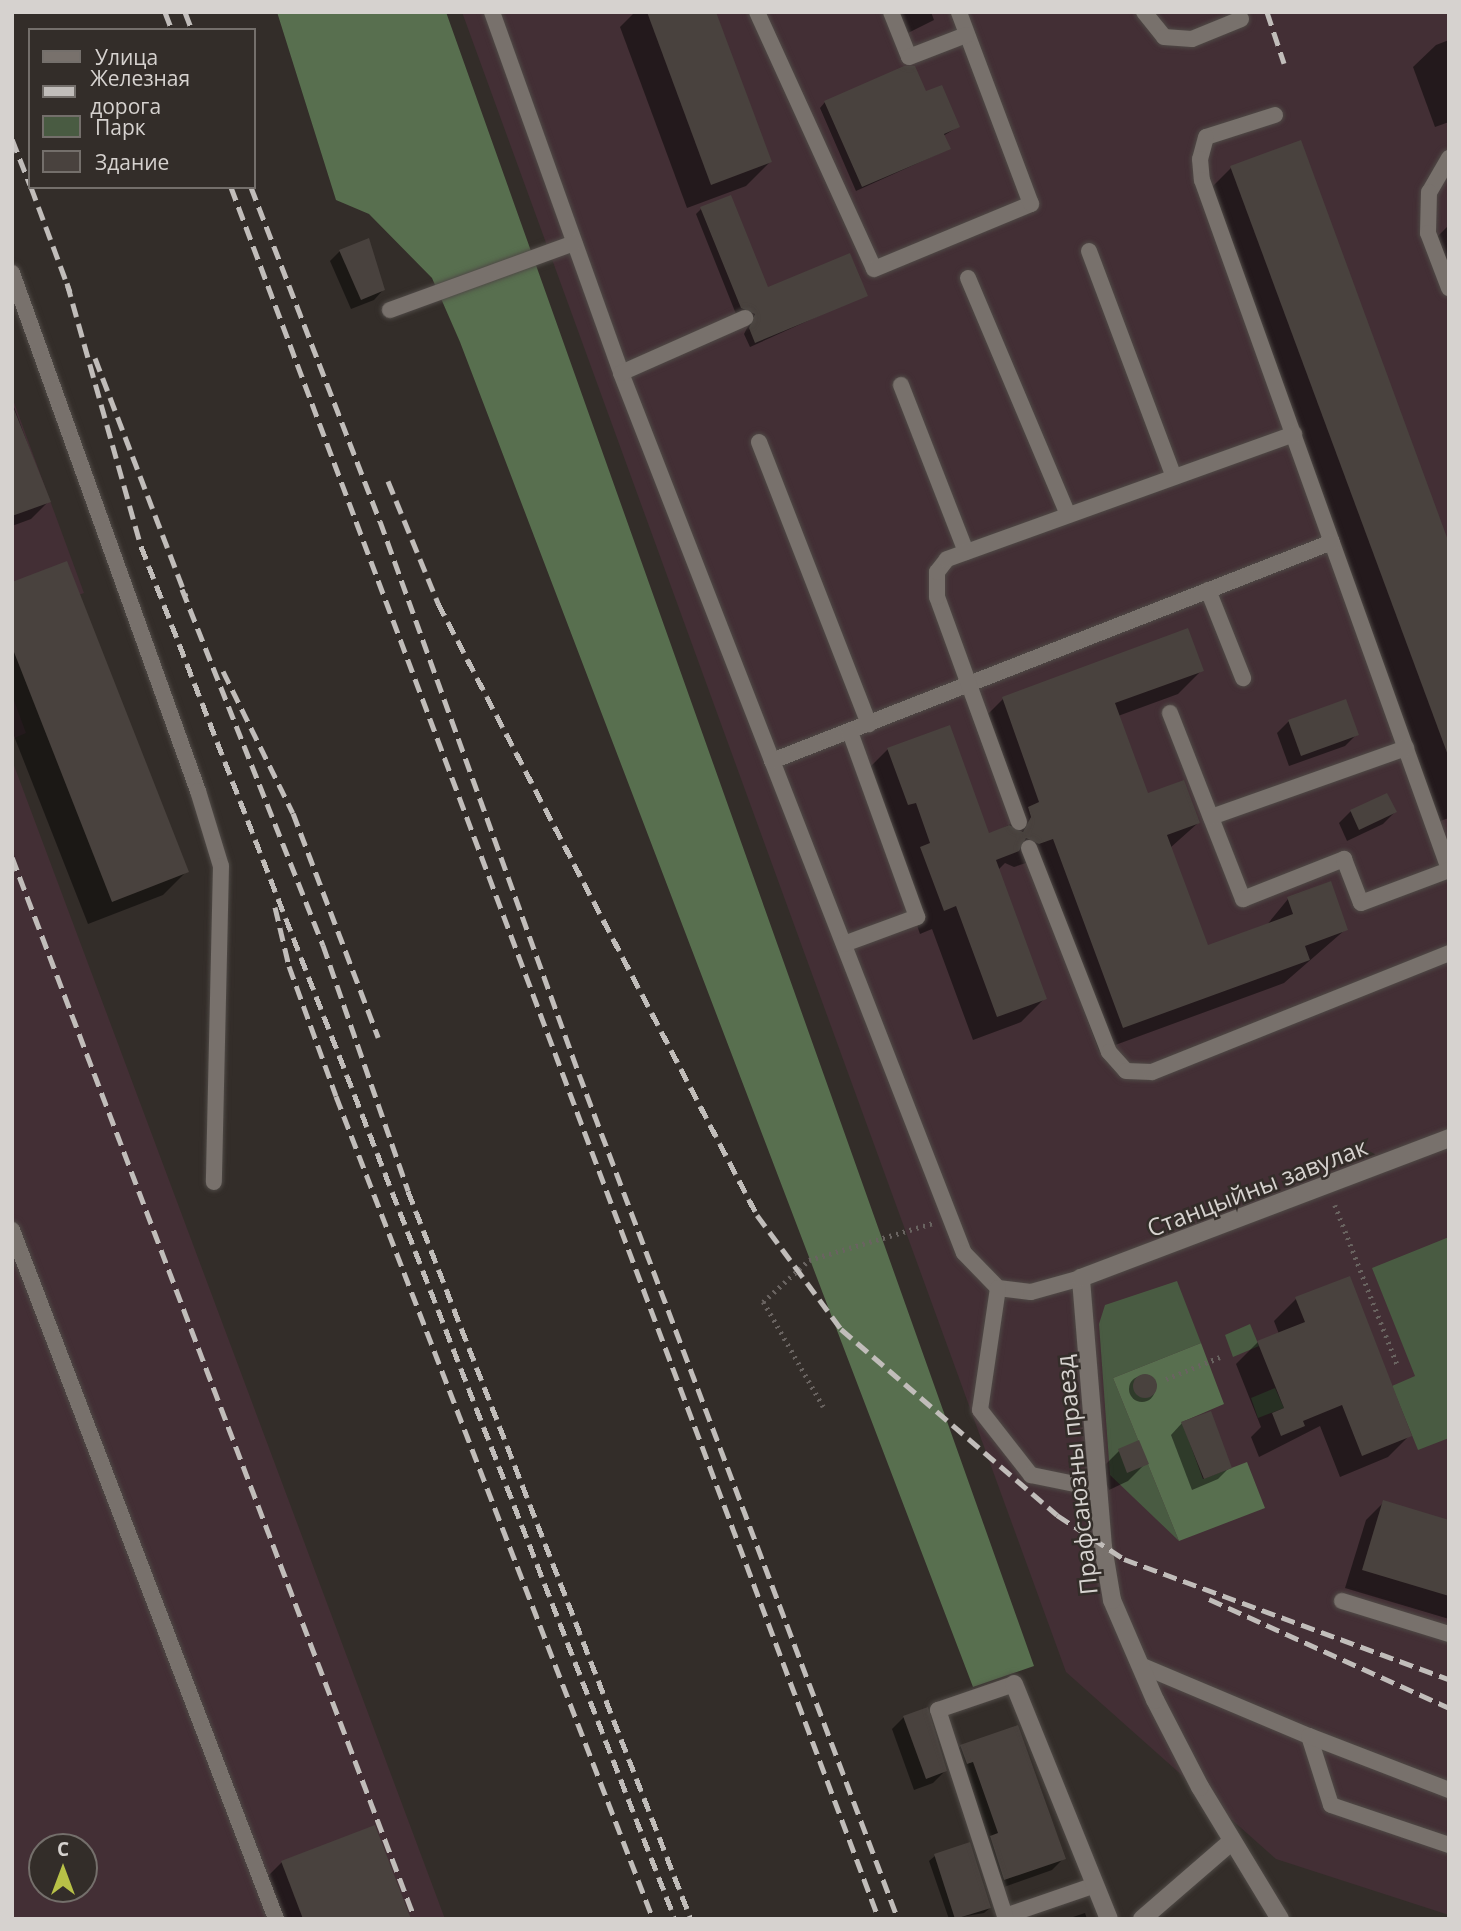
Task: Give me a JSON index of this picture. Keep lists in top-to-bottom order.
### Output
{
  "streets": {
    "street": ["Станцыйны завулак", "Прафсаюзны праезд"]
  },
  "crossings": [
    ["Станцыйны завулак", "Прафсаюзны праезд"]
  ],
  "legend": [
    "Улица",
    "Железная дорога",
    "Парк",
    "Здание"
  ],
  "north": "top"
}
